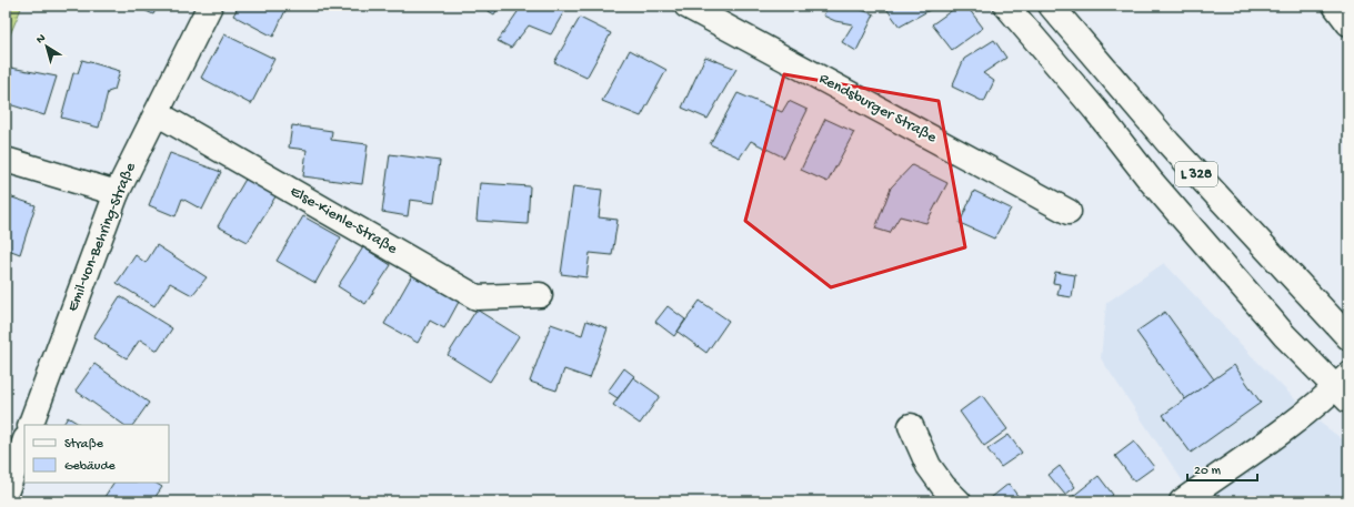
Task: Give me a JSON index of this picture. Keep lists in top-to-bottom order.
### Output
{
  "streets": {
    "street": [
      "Rendsburger Straße",
      "L 328",
      "Else-Kienle-Straße",
      "Emil-von-Behring-Straße"
    ]
  },
  "crossings": [
    ["Else-Kienle-Straße", "Emil-von-Behring-Straße"]
  ],
  "legend": ["Straße", "Gebäude"],
  "scale_bar": "20 m",
  "north": "top left"
}
